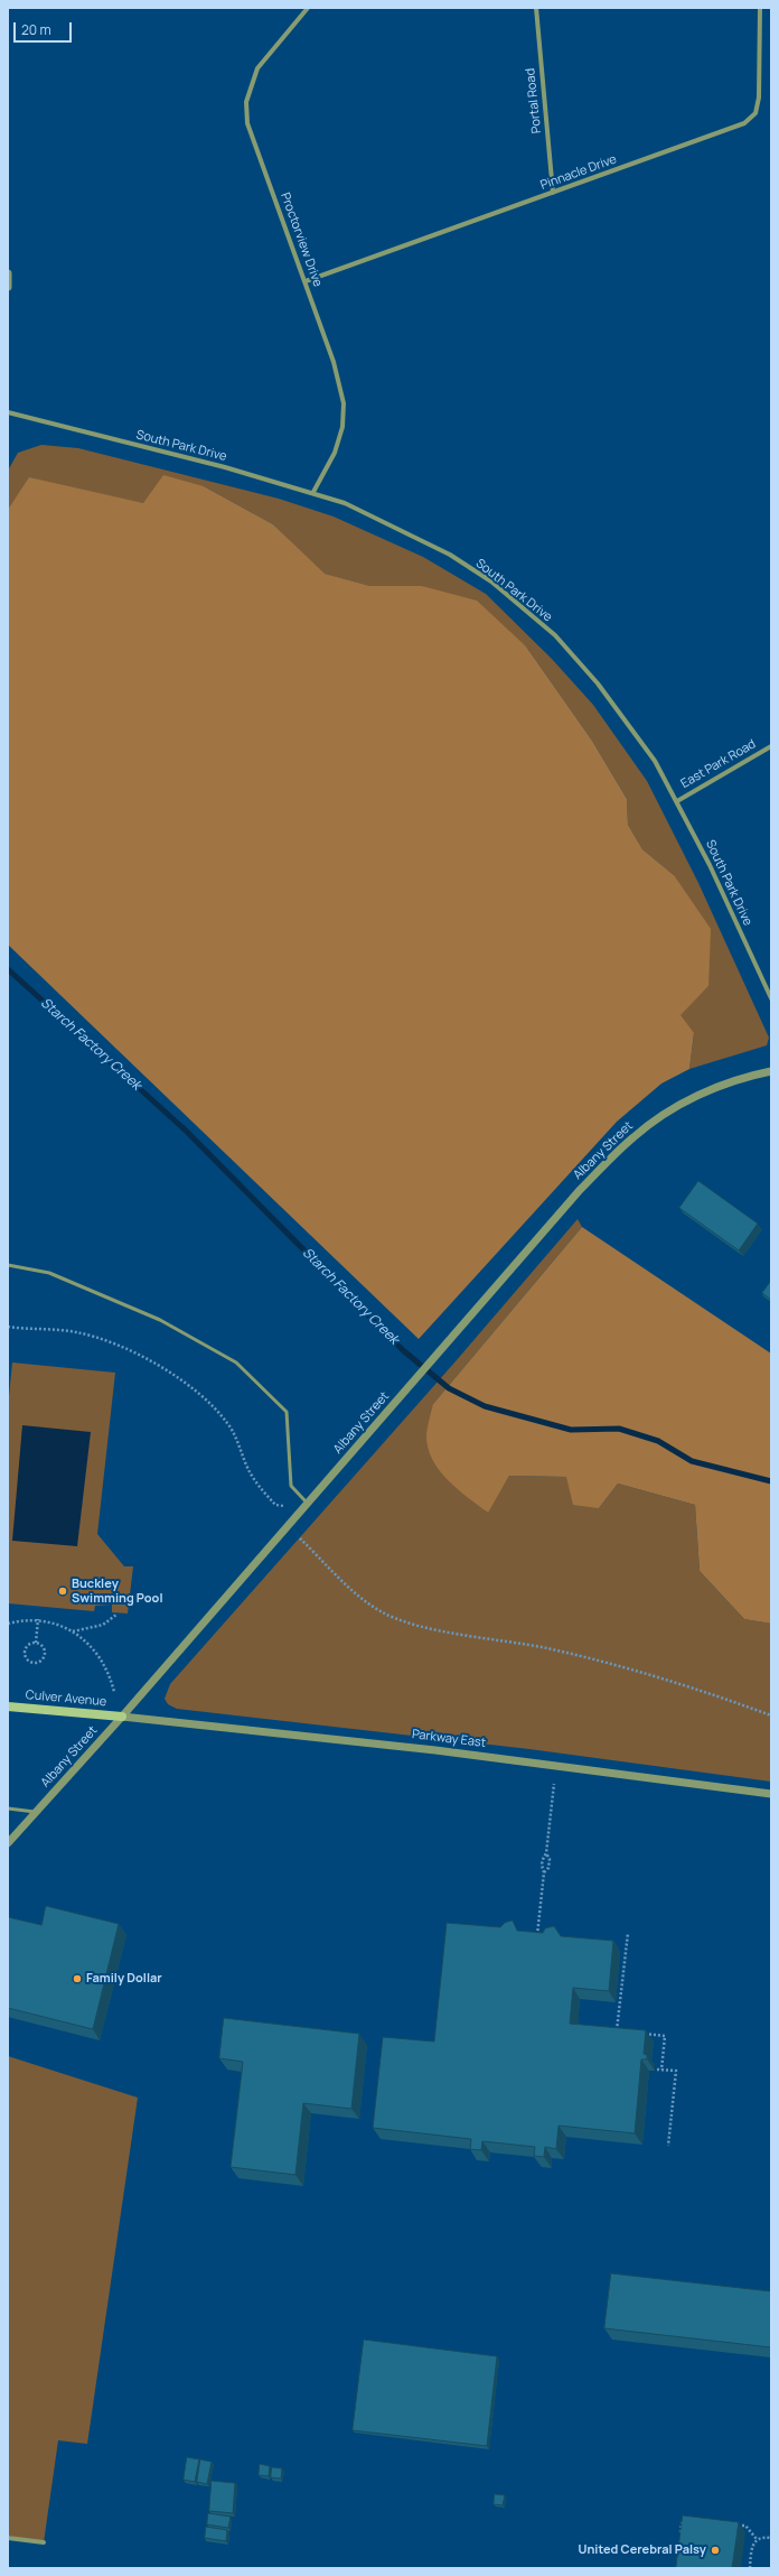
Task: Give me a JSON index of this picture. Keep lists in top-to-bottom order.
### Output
{
  "streets": {
    "main road": ["Culver Avenue"],
    "street": [
      "Portal Road",
      "Pinnacle Drive",
      "Proctorview Drive",
      "South Park Drive",
      "East Park Road",
      "Albany Street",
      "Parkway East"
    ]
  },
  "crossings": [
    ["Portal Road", "Pinnacle Drive"],
    ["Pinnacle Drive", "Proctorview Drive"],
    ["Proctorview Drive", "South Park Drive"],
    ["South Park Drive", "East Park Road"],
    ["Albany Street", "Culver Avenue"],
    ["Albany Street", "Parkway East"],
    ["Culver Avenue", "Parkway East"]
  ],
  "water": ["Starch Factory Creek"],
  "places": ["Buckley Swimming Pool", "Family Dollar", "United Cerebral Palsy"],
  "scale_bar": "20 m"
}
